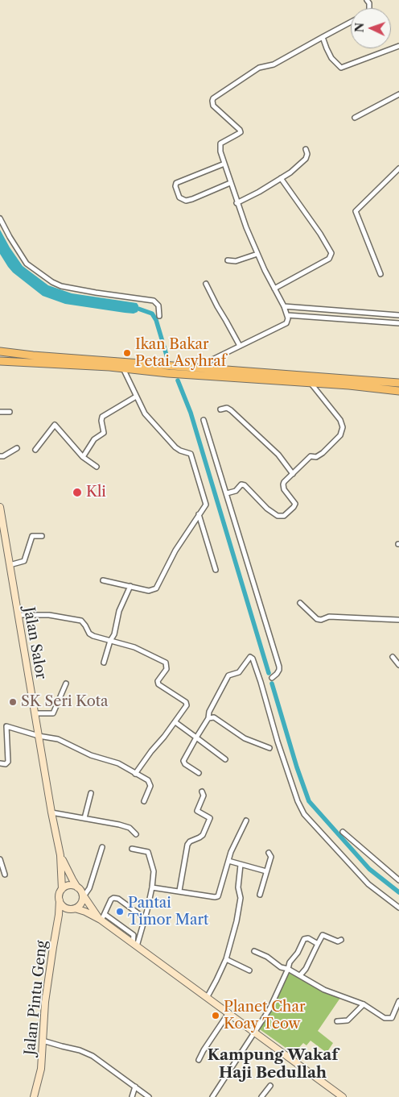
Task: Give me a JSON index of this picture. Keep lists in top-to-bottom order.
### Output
{
  "streets": {
    "main road": ["Jalan Salor", "Jalan Pintu Geng"]
  },
  "crossings": [
    ["Jalan Salor", "Jalan Pintu Geng"]
  ],
  "districts": ["Kampung Wakaf Haji Bedullah"],
  "places": [
    "Ikan Bakar Petai Asyhraf",
    "Kli",
    "SK Seri Kota",
    "Pantai Timor Mart",
    "Planet Char Koay Teow"
  ],
  "north": "left"
}
